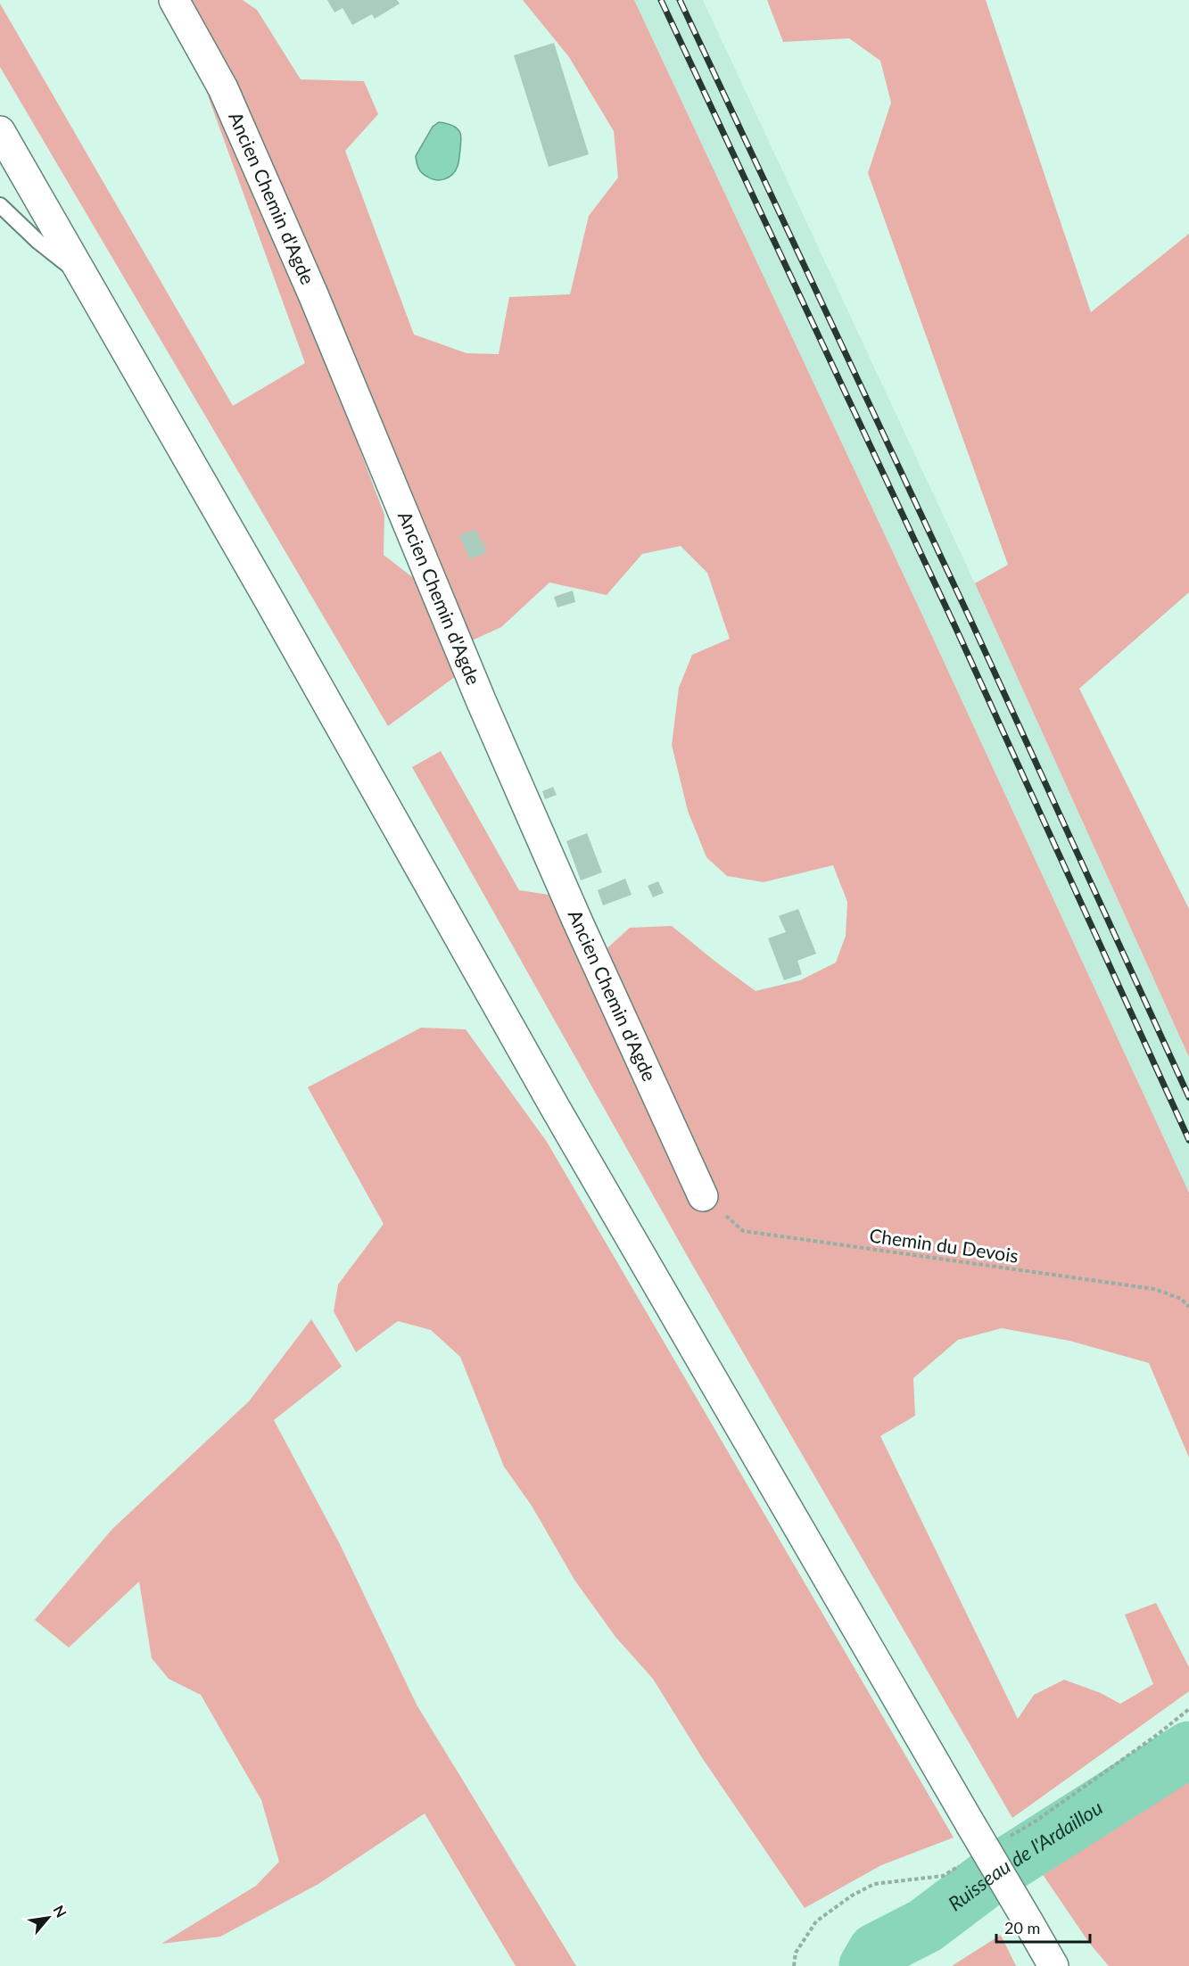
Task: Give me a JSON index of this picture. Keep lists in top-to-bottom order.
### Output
{
  "streets": {
    "main road": ["Ancien Chemin d'Agde"],
    "path": ["Chemin du Devois"]
  },
  "crossings": [
    ["Ancien Chemin d'Agde", "Chemin du Devois"]
  ],
  "water": ["Ruisseau de l'Ardaillou"],
  "scale_bar": "20 m",
  "north": "top right"
}
